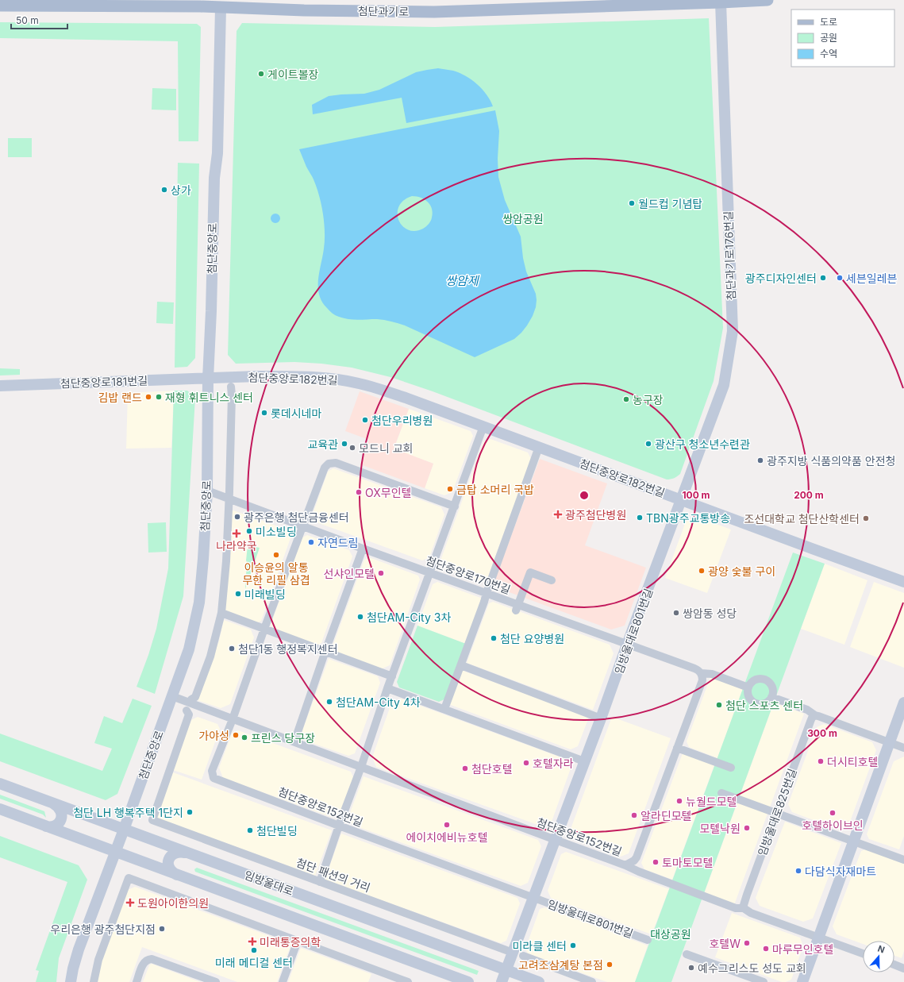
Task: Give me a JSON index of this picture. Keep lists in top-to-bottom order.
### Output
{
  "streets": {
    "main road": ["첨단과기로"],
    "street": [
      "첨단중앙로",
      "첨단과기로176번길",
      "첨단중앙로182번길",
      "첨단중앙로181번길",
      "첨단중앙로170번길",
      "임방울대로801번길",
      "첨단중앙로152번길",
      "임방울대로825번길",
      "첨단 패션의 거리",
      "임방울대로"
    ]
  },
  "crossings": [
    ["첨단과기로", "첨단중앙로"],
    ["첨단과기로", "첨단과기로176번길"],
    ["첨단중앙로", "첨단중앙로182번길"],
    ["첨단중앙로", "첨단중앙로181번길"],
    ["첨단중앙로", "첨단중앙로170번길"],
    ["첨단중앙로", "첨단중앙로152번길"],
    ["첨단중앙로", "임방울대로"],
    ["첨단과기로176번길", "첨단중앙로182번길"],
    ["첨단과기로176번길", "임방울대로801번길"],
    ["첨단중앙로182번길", "첨단중앙로181번길"],
    ["첨단중앙로182번길", "임방울대로801번길"],
    ["첨단중앙로170번길", "임방울대로801번길"],
    ["첨단중앙로170번길", "첨단중앙로152번길"],
    ["임방울대로801번길", "첨단중앙로152번길"],
    ["임방울대로801번길", "임방울대로"]
  ],
  "water": ["쌍암제"],
  "parks": ["쌍암공원", "대상공원"],
  "places": {
    "other": [
      "게이트볼장",
      "상가",
      "월드컵 기념탑",
      "광주디자인센터",
      "세븐일레븐",
      "김밥 랜드",
      "재형 휘트니스 센터",
      "농구장",
      "롯데시네마",
      "첨단우리병원",
      "교육관",
      "광산구 청소년수련관",
      "모드니 교회",
      "광주지방 식품의약품 안전청",
      "금탑 소머리 국밥",
      "OX무인텔",
      "광주은행 첨단금융센터",
      "TBN광주교통방송",
      "조선대학교 첨단산학센터",
      "미소빌딩",
      "자연드림",
      "이승윤의 알통 무한 리필 삼겹",
      "광양 숯불 구이",
      "선샤인모텔",
      "미래빌딩",
      "쌍암동 성당",
      "첨단AM-City 3차",
      "첨단 요양병원",
      "첨단1동 행정복지센터",
      "첨단AM-City 4차",
      "첨단 스포츠 센터",
      "가야성",
      "프린스 당구장",
      "더시티호텔",
      "호텔자라",
      "첨단호텔",
      "뉴월드모텔",
      "첨단 LH 행복주택 1단지",
      "호텔하이브인",
      "알라딘모텔",
      "에이치에비뉴호텔",
      "모텔낙원",
      "첨단빌딩",
      "토마토모텔",
      "다담식자재마트",
      "우리은행 광주첨단지점",
      "호텔W",
      "미라클 센터",
      "마루무인호텔",
      "미래 메디컬 센터",
      "고려조삼계탕 본점",
      "예수그리스도 성도 교회"
    ],
    "health": [
      "광주첨단병원",
      "나라약국",
      "도원아이한의원",
      "미래통증의학"
    ]
  },
  "legend": ["도로", "공원", "수역"],
  "scale_bar": "50 m",
  "north": "top",
  "rings": ["100 m", "200 m", "300 m"]
}
